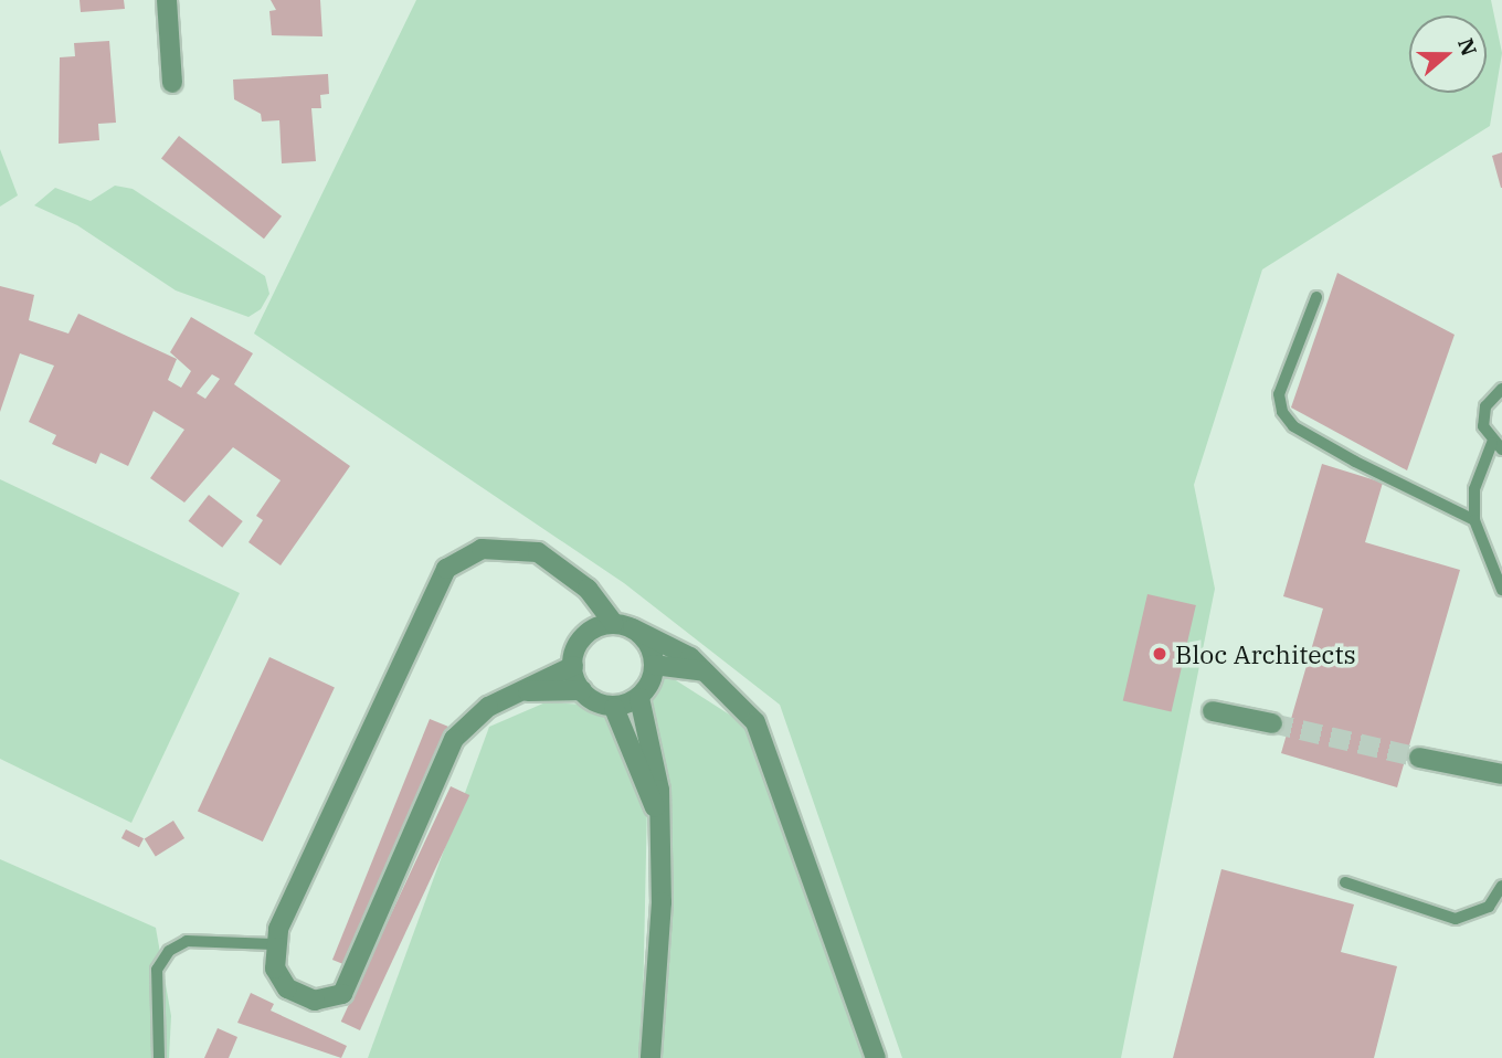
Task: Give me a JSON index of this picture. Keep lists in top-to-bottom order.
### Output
{
  "places": ["Bloc Architects"],
  "north": "right"
}
